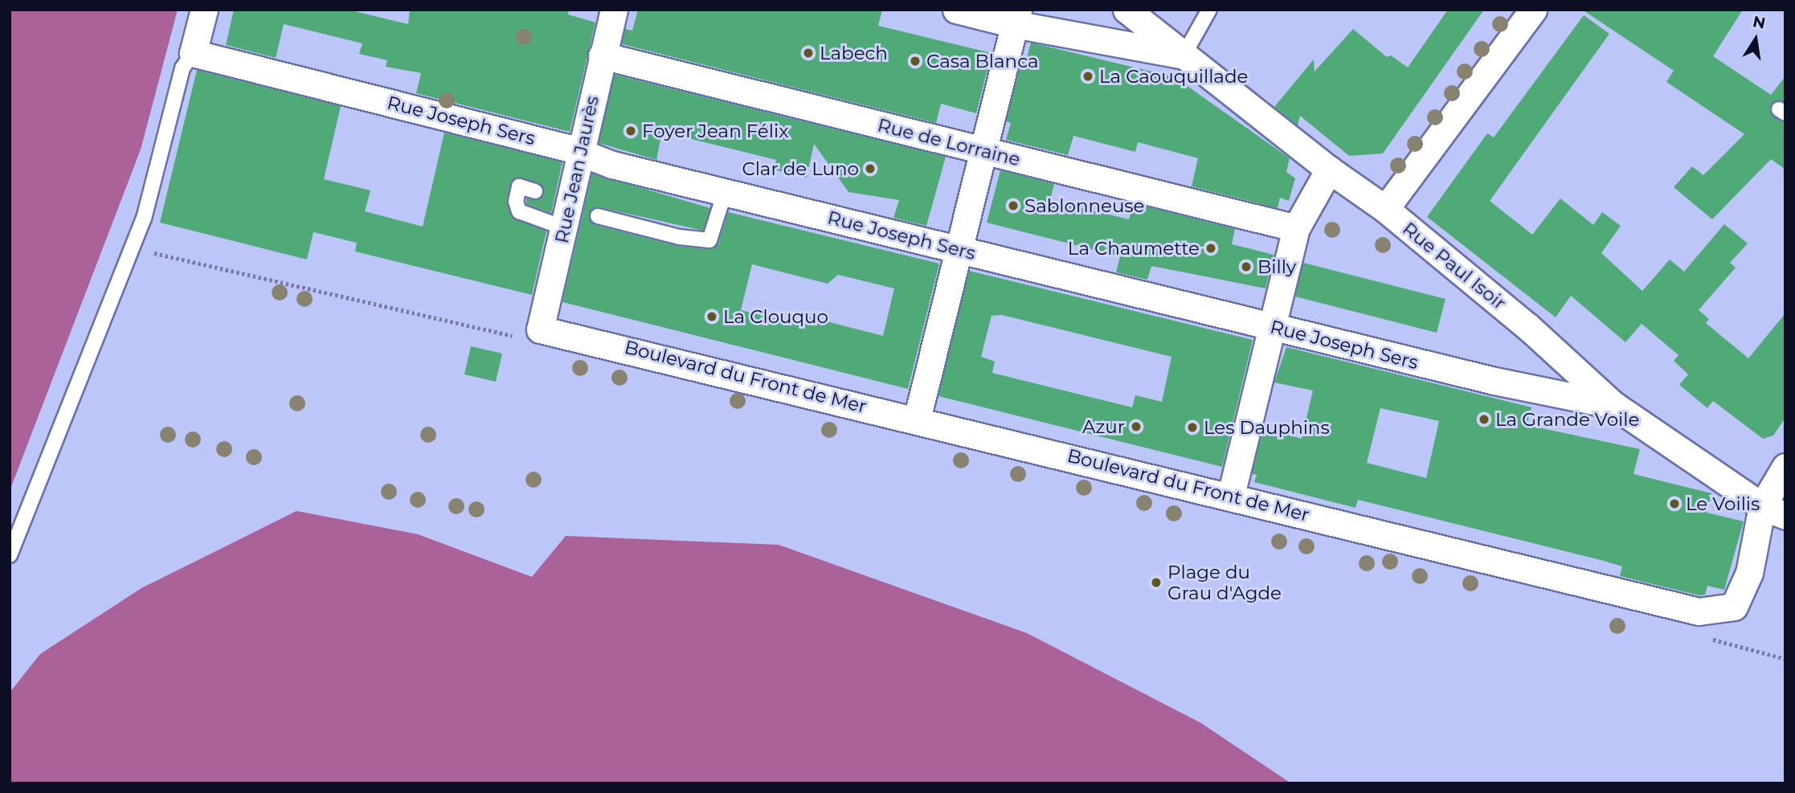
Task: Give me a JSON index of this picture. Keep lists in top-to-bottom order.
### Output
{
  "streets": {
    "street": [
      "Rue Joseph Sers",
      "Rue de Lorraine",
      "Rue Jean Jaurès",
      "Rue Paul Isoir",
      "Boulevard du Front de Mer"
    ]
  },
  "crossings": [
    ["Rue Joseph Sers", "Rue Jean Jaurès"],
    ["Rue Joseph Sers", "Rue Paul Isoir"],
    ["Rue de Lorraine", "Rue Jean Jaurès"],
    ["Rue Jean Jaurès", "Boulevard du Front de Mer"],
    ["Rue Paul Isoir", "Boulevard du Front de Mer"]
  ],
  "places": [
    "Labech",
    "Casa Blanca",
    "La Caouquillade",
    "Foyer Jean Félix",
    "Clar de Luno",
    "Sablonneuse",
    "La Chaumette",
    "Billy",
    "La Clouquo",
    "La Grande Voile",
    "Azur",
    "Les Dauphins",
    "Le Voilis",
    "Plage du Grau d'Agde"
  ],
  "north": "top"
}
